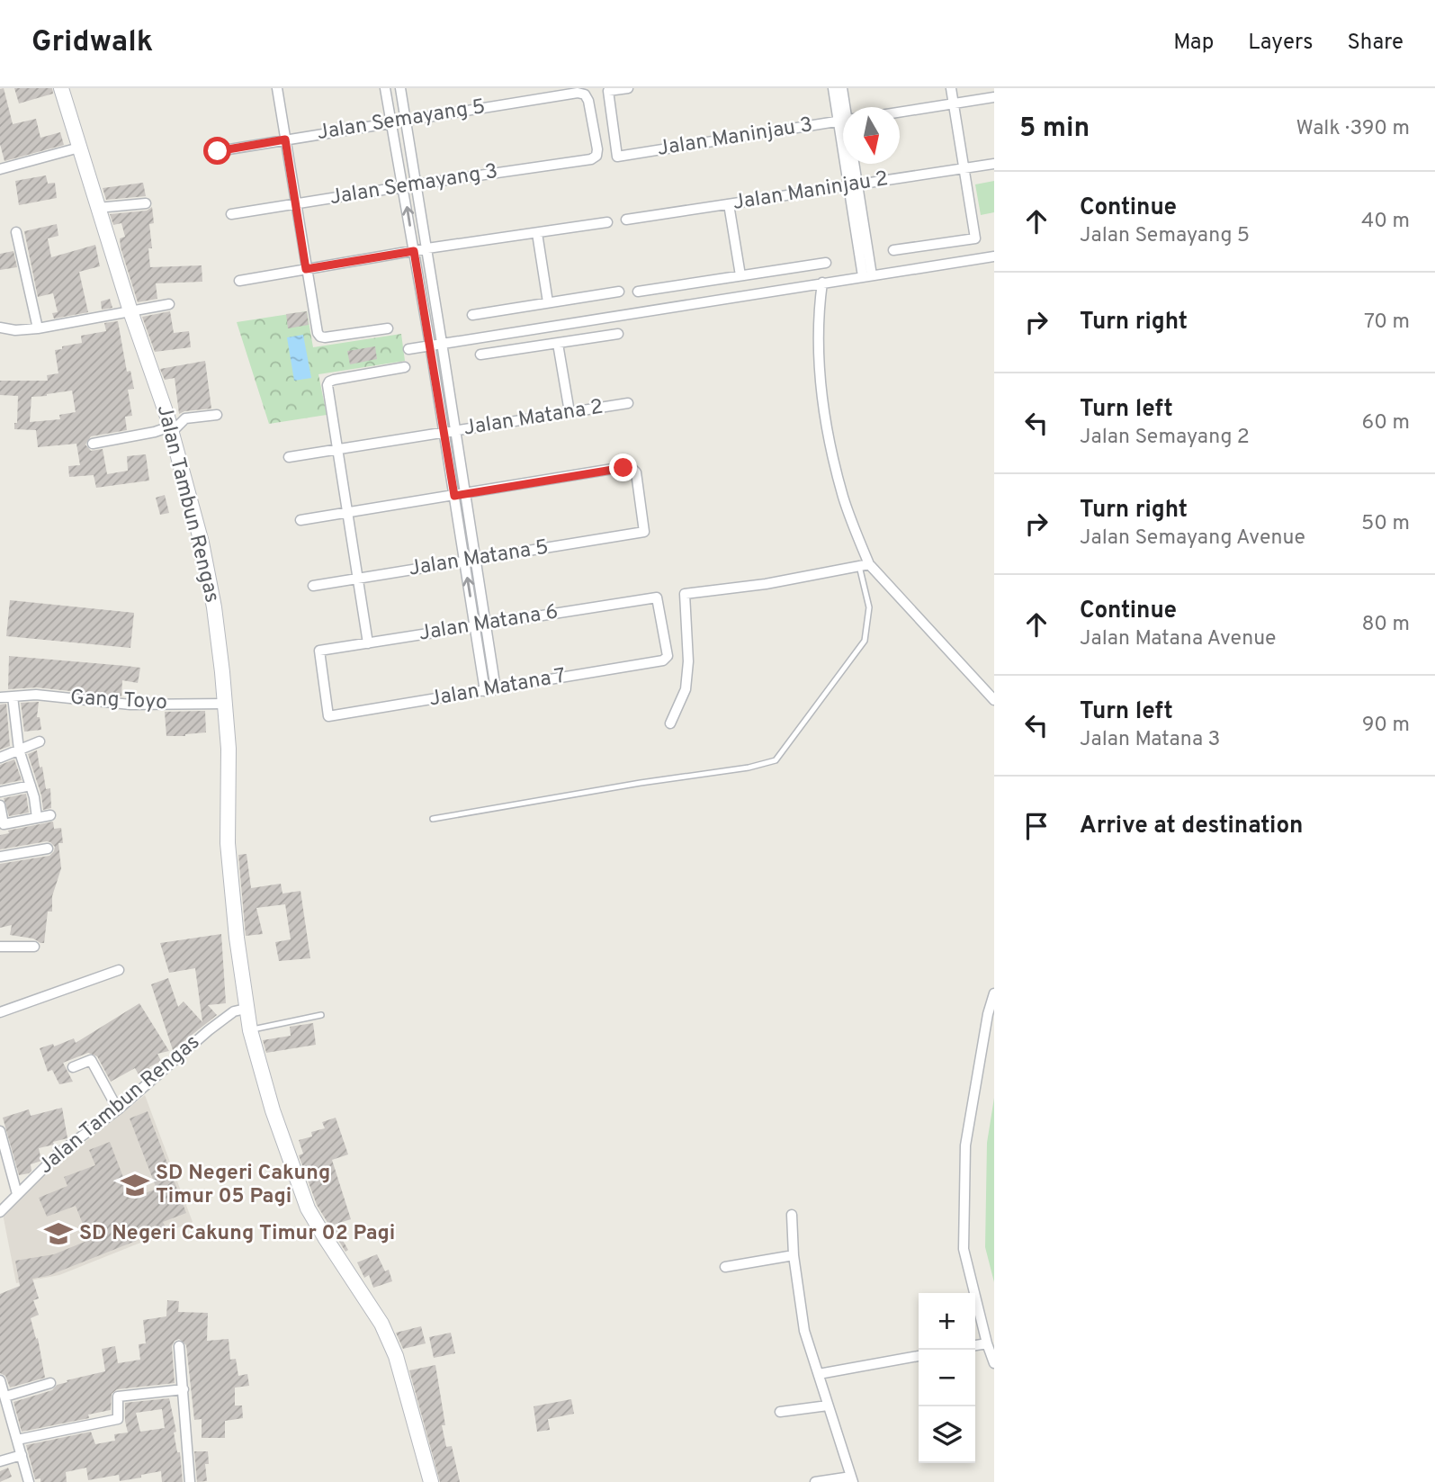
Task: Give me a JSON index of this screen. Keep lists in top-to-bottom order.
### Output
{
  "streets": {
    "street": [
      "Jalan Semayang 5",
      "Jalan Maninjau 3",
      "Jalan Semayang 3",
      "Jalan Maninjau 2",
      "Jalan Matana 2",
      "Jalan Tambun Rengas",
      "Jalan Matana 5",
      "Jalan Matana 6",
      "Jalan Matana 7",
      "Gang Toyo"
    ]
  },
  "crossings": [
    ["Jalan Semayang 5", "Jalan Semayang 3"],
    ["Jalan Tambun Rengas", "Gang Toyo"],
    ["Jalan Matana 6", "Jalan Matana 7"]
  ],
  "places": {
    "school or university": ["SD Negeri Cakung Timur 05 Pagi", "SD Negeri Cakung Timur 02 Pagi"]
  },
  "north": "bottom",
  "page": {
    "header": "Gridwalk",
    "nav": ["Map", "Layers", "Share"],
    "heading": ["5 min", "Walk · 390 m"],
    "list": [
      ["Continue", "Jalan Semayang 5", "40 m"],
      ["Turn right", "70 m"],
      ["Turn left", "Jalan Semayang 2", "60 m"],
      ["Turn right", "Jalan Semayang Avenue", "50 m"],
      ["Continue", "Jalan Matana Avenue", "80 m"],
      ["Turn left", "Jalan Matana 3", "90 m"],
      "Arrive at destination"
    ],
    "map_buttons": ["+", "−"]
  }
}
